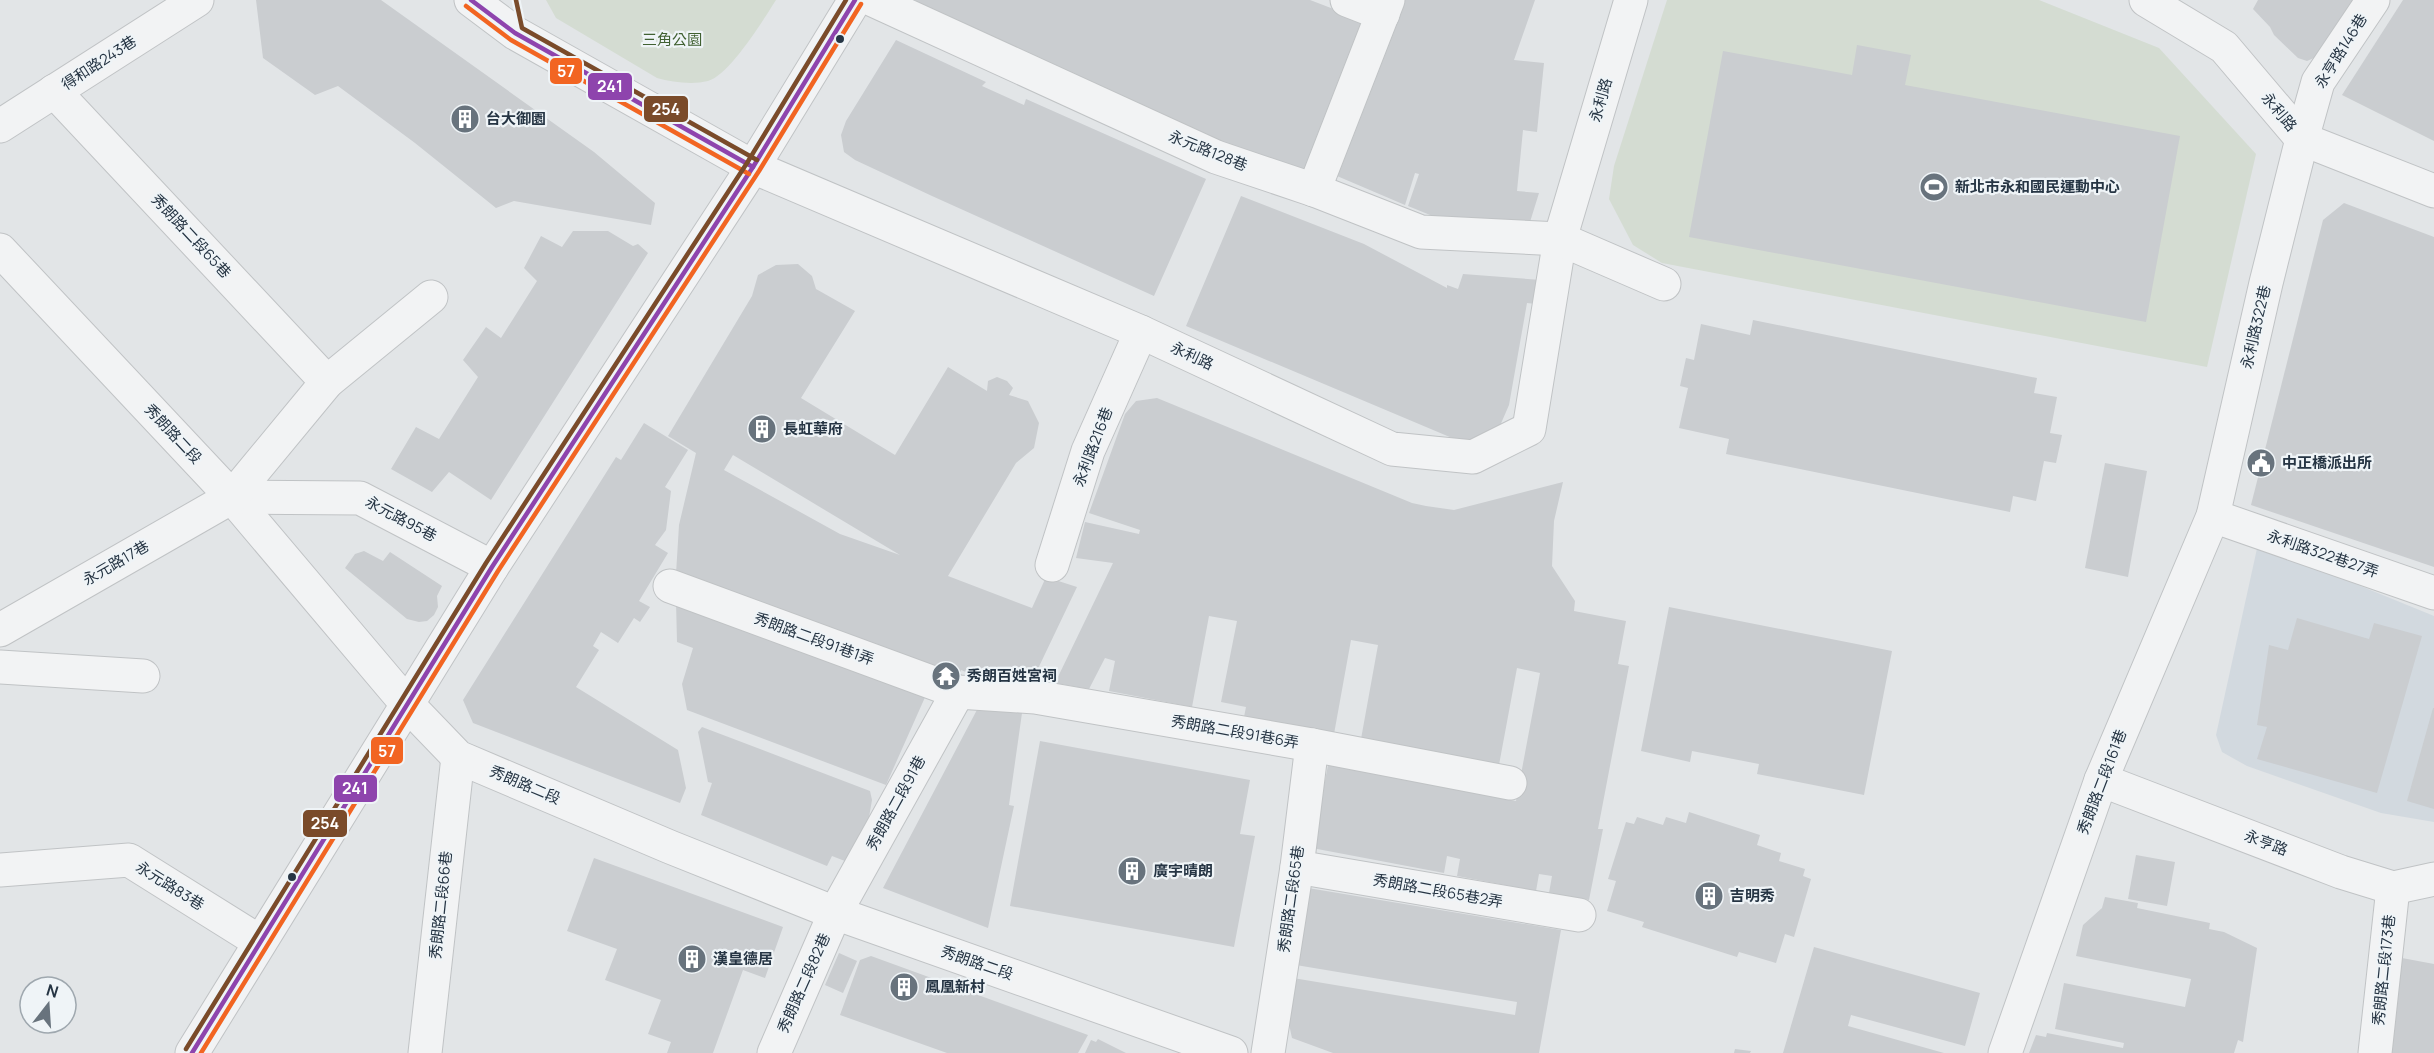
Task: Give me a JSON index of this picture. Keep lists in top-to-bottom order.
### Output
{
  "streets": {
    "street": [
      "永亨路146巷",
      "得和路243巷",
      "永利路",
      "永元路128巷",
      "秀朗路二段65巷",
      "永利路322巷",
      "秀朗路二段",
      "永利路216巷",
      "永元路95巷",
      "永利路322巷27弄",
      "永元路17巷",
      "秀朗路二段91巷1弄",
      "秀朗路二段91巷6弄",
      "秀朗路二段161巷",
      "秀朗路二段91巷",
      "永亨路",
      "永元路83巷",
      "秀朗路二段65巷2弄",
      "秀朗路二段66巷",
      "秀朗路二段173巷",
      "秀朗路二段82巷"
    ]
  },
  "crossings": [
    ["永亨路146巷", "永利路"],
    ["永亨路146巷", "永利路322巷"],
    ["得和路243巷", "秀朗路二段65巷"],
    ["永利路", "永元路128巷"],
    ["永利路", "永利路322巷"],
    ["永利路", "永利路216巷"],
    ["秀朗路二段65巷", "秀朗路二段91巷6弄"],
    ["秀朗路二段65巷", "秀朗路二段65巷2弄"],
    ["永利路322巷", "永利路322巷27弄"],
    ["永利路322巷", "秀朗路二段161巷"],
    ["秀朗路二段", "永元路95巷"],
    ["秀朗路二段", "永元路17巷"],
    ["秀朗路二段", "秀朗路二段91巷"],
    ["秀朗路二段", "秀朗路二段66巷"],
    ["秀朗路二段", "秀朗路二段82巷"],
    ["永元路95巷", "永元路17巷"],
    ["永利路322巷27弄", "秀朗路二段161巷"],
    ["秀朗路二段91巷1弄", "秀朗路二段91巷6弄"],
    ["秀朗路二段91巷1弄", "秀朗路二段91巷"],
    ["秀朗路二段91巷6弄", "秀朗路二段91巷"],
    ["秀朗路二段161巷", "永亨路"],
    ["秀朗路二段91巷", "秀朗路二段82巷"],
    ["永亨路", "秀朗路二段173巷"]
  ],
  "parks": ["三角公園"],
  "places": {
    "building": [
      "台大御園",
      "長虹華府",
      "廣宇晴朗",
      "吉明秀",
      "漢皇德居",
      "鳳凰新村"
    ],
    "sports": ["新北市永和國民運動中心"],
    "public building": ["中正橋派出所"],
    "temple": ["秀朗百姓宮祠"]
  },
  "lines": ["transit line 241", "transit line 254", "transit line 57"],
  "north": "top"
}
